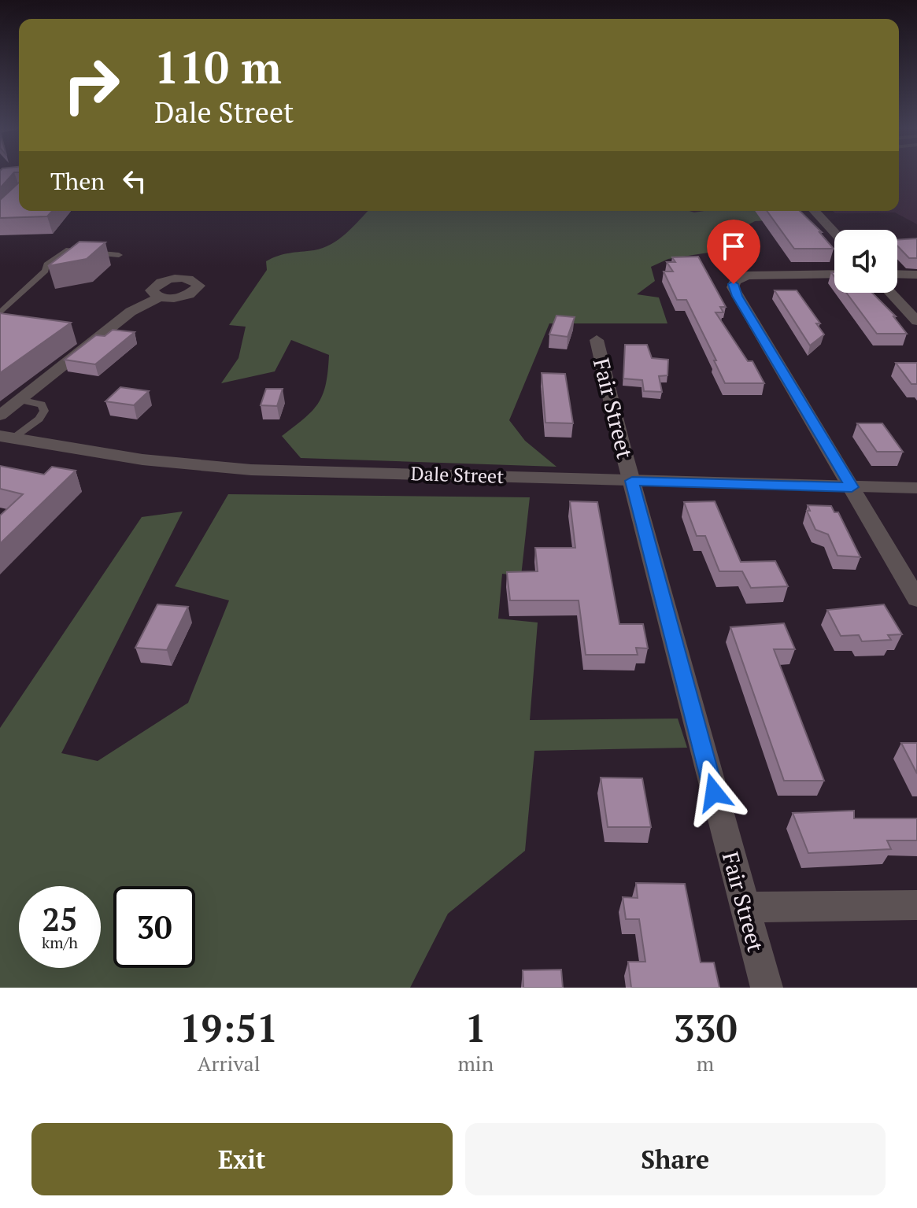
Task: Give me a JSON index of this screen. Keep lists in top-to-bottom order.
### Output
{
  "streets": {
    "street": ["Fair Street", "Dale Street"]
  },
  "crossings": [
    ["Fair Street", "Dale Street"]
  ],
  "page": {
    "turn": ["110 m", "Dale Street"],
    "then": "Then",
    "speed": "25 km/h",
    "limit": "30",
    "eta": [
      "19:51",
      "Arrival",
      "1",
      "min",
      "330",
      "m"
    ],
    "buttons": ["Exit", "Share"]
  }
}
